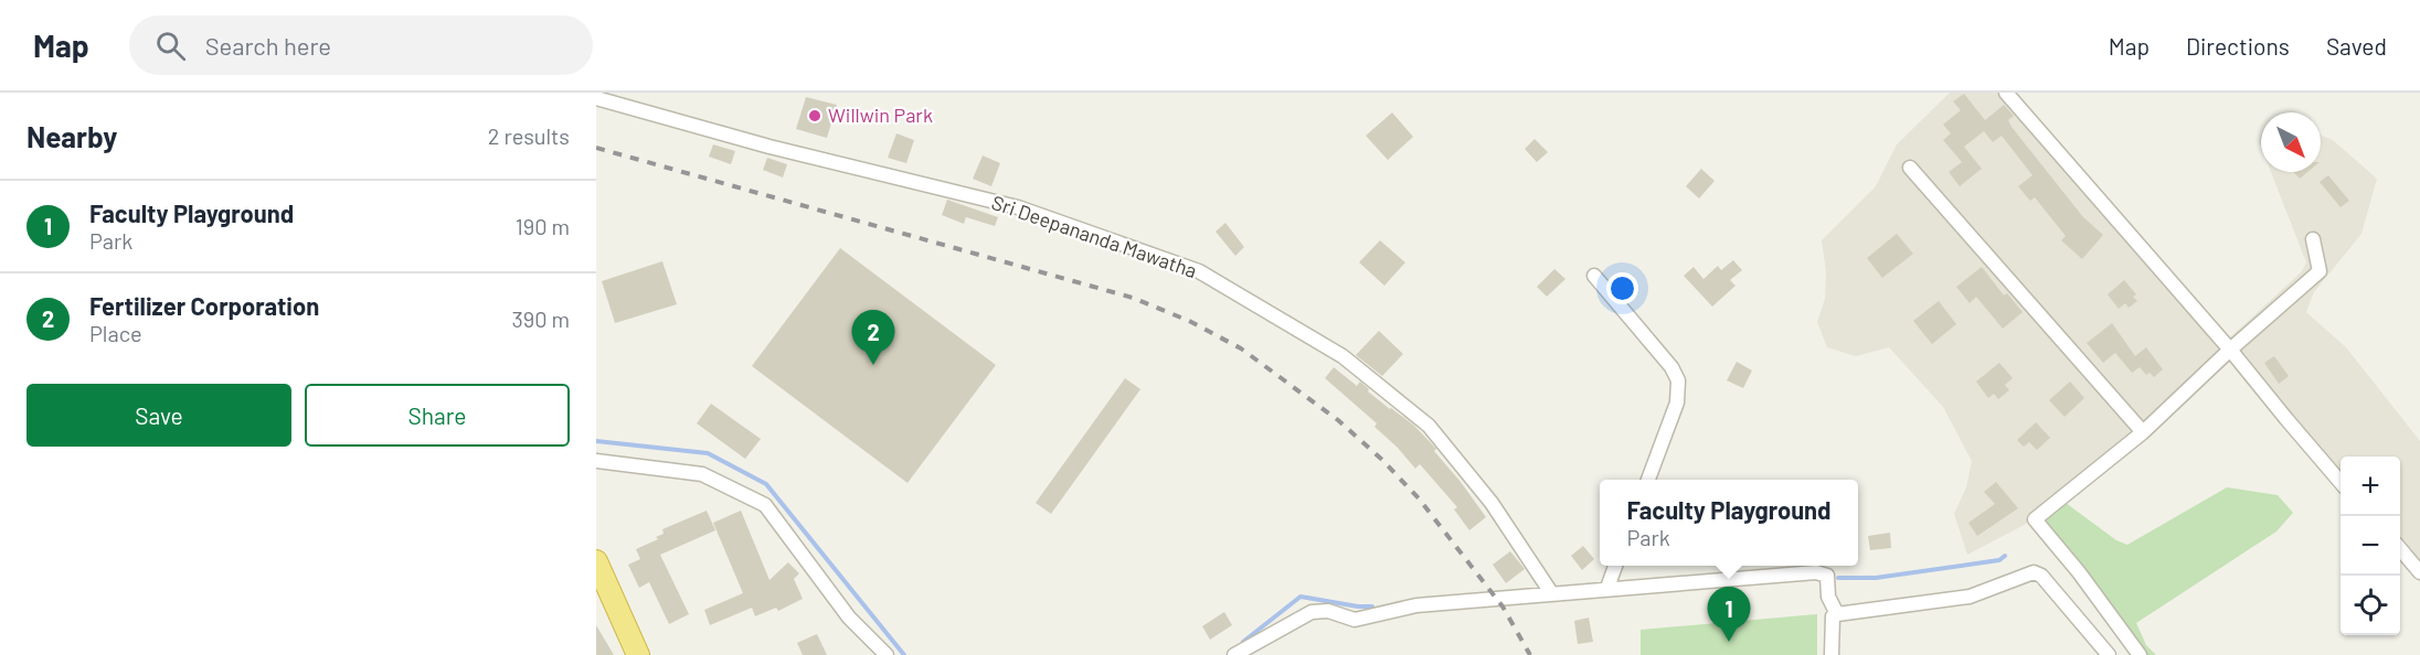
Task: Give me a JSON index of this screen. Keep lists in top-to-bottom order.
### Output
{
  "streets": {
    "street": ["Sri Deepananda Mawatha"]
  },
  "places": ["Willwin Park"],
  "north": "bottom right",
  "page": {
    "header": "Map",
    "search": "Search here",
    "nav": ["Map", "Directions", "Saved"],
    "heading": ["Nearby", "2 results"],
    "list": [
      {
        "mark": "1",
        "name": "Faculty Playground",
        "note": "Park",
        "value": "190 m"
      },
      {
        "mark": "2",
        "name": "Fertilizer Corporation",
        "note": "Place",
        "value": "390 m"
      }
    ],
    "pins": ["2", "1"],
    "buttons": ["Save", "Share"],
    "map_buttons": ["+", "−"],
    "popup": ["Faculty Playground", "Park"]
  }
}
